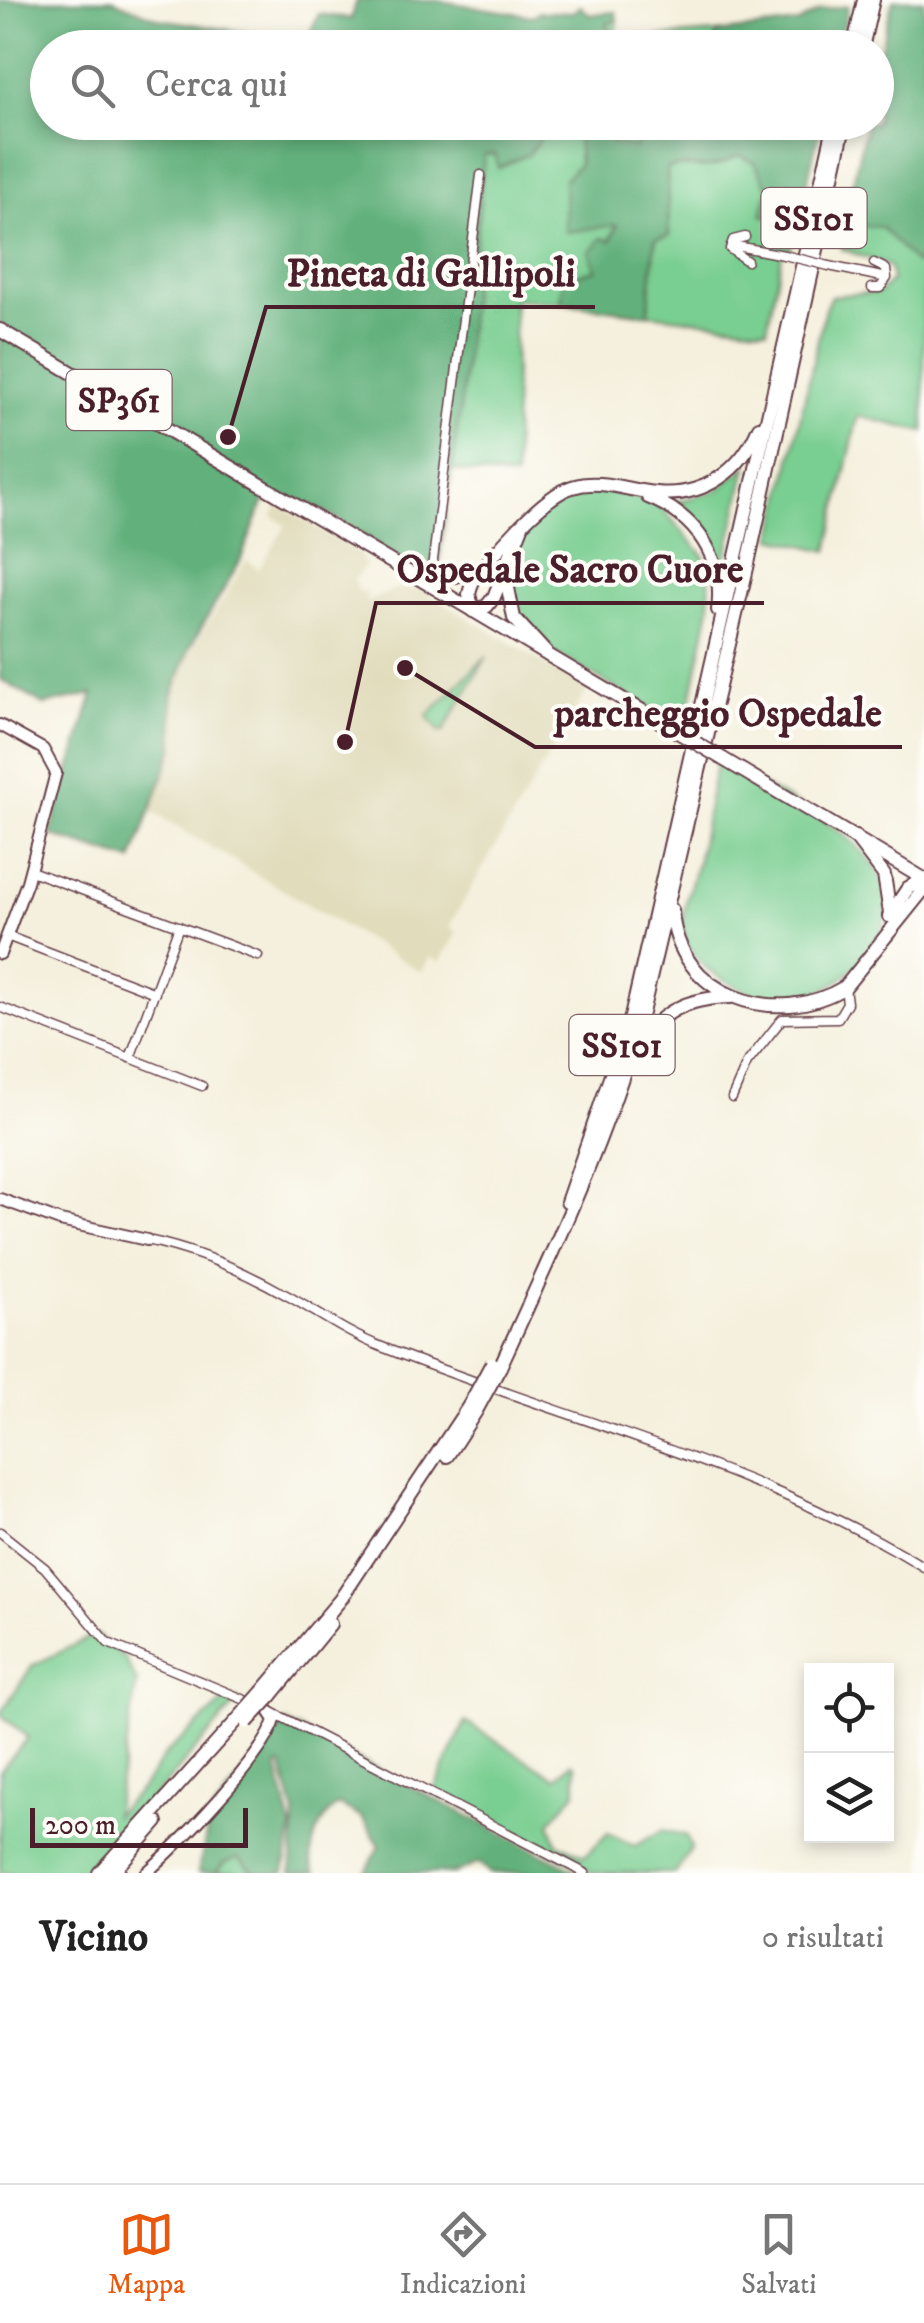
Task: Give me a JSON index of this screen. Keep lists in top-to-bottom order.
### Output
{
  "streets": {
    "main road": ["SS101", "SP361"]
  },
  "places": ["Pineta di Gallipoli", "parcheggio Ospedale", "Ospedale Sacro Cuore"],
  "scale_bar": "200 m",
  "page": {
    "search": "Cerca qui",
    "scale": "200 m",
    "heading": ["Vicino", "0 risultati"],
    "nav": ["Mappa", "Indicazioni", "Salvati"]
  }
}
